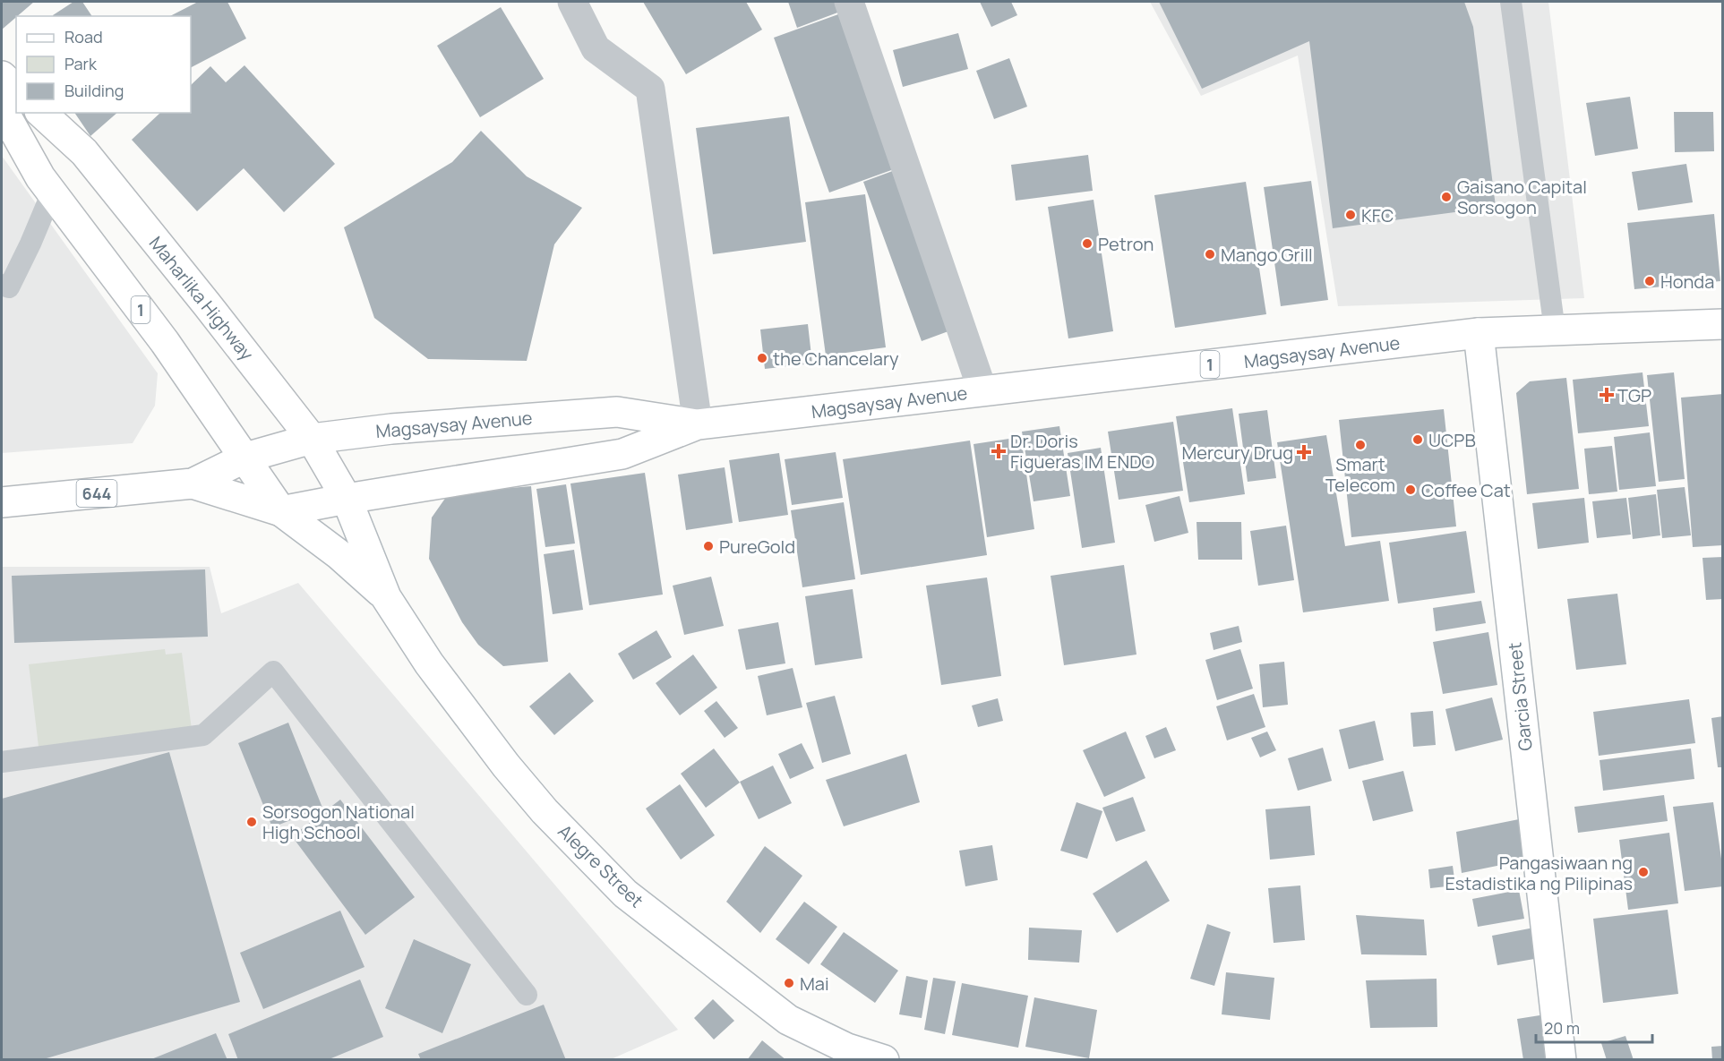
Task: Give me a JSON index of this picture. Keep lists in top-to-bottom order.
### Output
{
  "streets": {
    "main road": [
      "Maharlika Highway",
      "1",
      "Magsaysay Avenue",
      "644",
      "Garcia Street",
      "Alegre Street"
    ]
  },
  "crossings": [
    ["Maharlika Highway", "Magsaysay Avenue"],
    ["Maharlika Highway", "Alegre Street"],
    ["1", "Magsaysay Avenue"],
    ["1", "644"],
    ["1", "Alegre Street"],
    ["Magsaysay Avenue", "644"],
    ["Magsaysay Avenue", "Garcia Street"],
    ["Magsaysay Avenue", "Alegre Street"],
    ["644", "Alegre Street"]
  ],
  "places": {
    "other": [
      "Gaisano Capital Sorsogon",
      "KFC",
      "Petron",
      "Mango Grill",
      "Honda",
      "the Chancelary",
      "UCPB",
      "Smart Telecom",
      "Coffee Cat",
      "PureGold",
      "Sorsogon National High School",
      "Pangasiwaan ng Estadistika ng Pilipinas",
      "Mai"
    ],
    "health": ["TGP", "Dr. Doris Figueras IM ENDO", "Mercury Drug"]
  },
  "legend": ["Road", "Park", "Building"],
  "scale_bar": "20 m"
}
